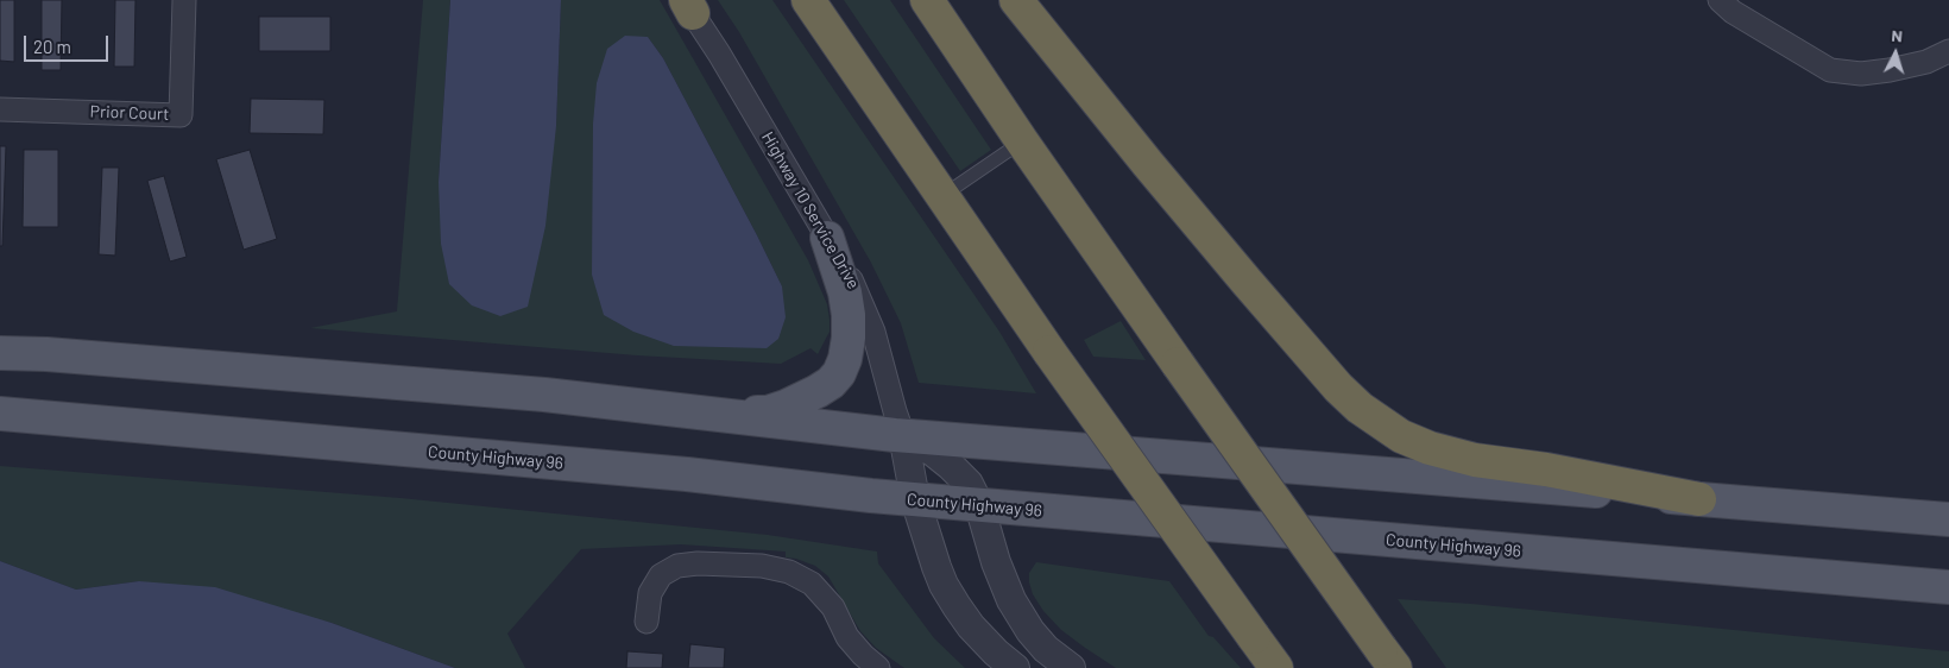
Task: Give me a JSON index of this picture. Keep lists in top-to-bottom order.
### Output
{
  "streets": {
    "main road": ["County Highway 96"],
    "street": ["Prior Court", "Highway 10 Service Drive"]
  },
  "scale_bar": "20 m",
  "north": "top"
}
